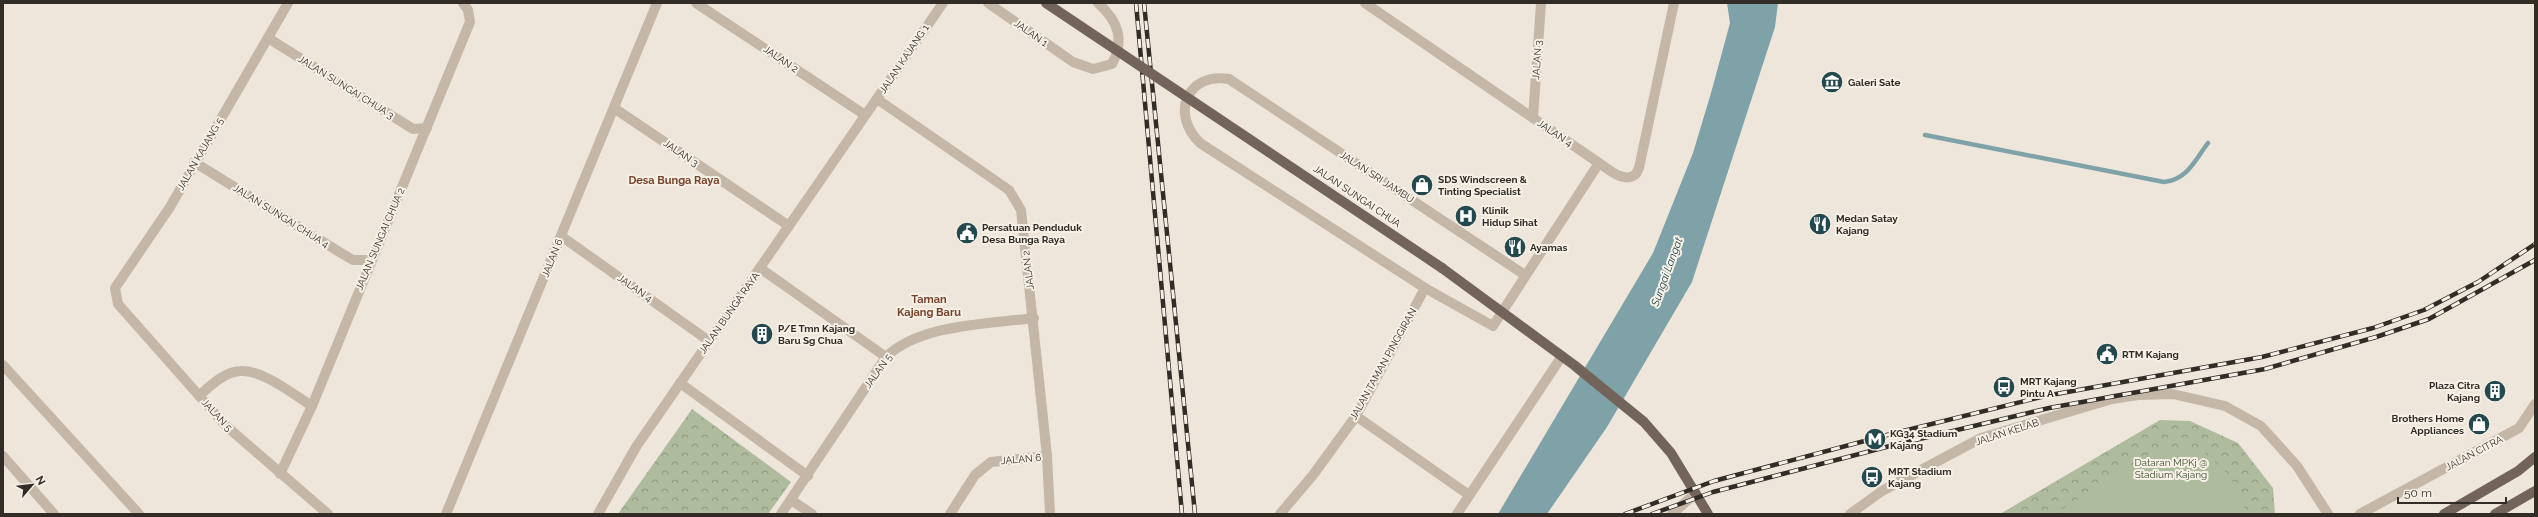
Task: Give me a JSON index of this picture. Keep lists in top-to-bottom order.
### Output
{
  "streets": {
    "main road": ["JALAN SUNGAI CHUA"],
    "street": [
      "JALAN 1",
      "JALAN 2",
      "JALAN KAJANG 1",
      "JALAN 3",
      "JALAN SUNGAI CHUA 3",
      "JALAN 4",
      "JALAN KAJANG 5",
      "JALAN SRI JAMBU",
      "JALAN SUNGAI CHUA 4",
      "JALAN SUNGAI CHUA 2",
      "JALAN 6",
      "JALAN BUNGA RAYA",
      "JALAN TAMAN PINGGIRAN",
      "JALAN 5",
      "JALAN KELAB",
      "JALAN CITRA"
    ]
  },
  "crossings": [
    ["JALAN 2", "JALAN KAJANG 1"],
    ["JALAN 2", "JALAN 6"],
    ["JALAN 2", "JALAN BUNGA RAYA"],
    ["JALAN 2", "JALAN 5"],
    ["JALAN KAJANG 1", "JALAN BUNGA RAYA"],
    ["JALAN 3", "JALAN 4"],
    ["JALAN 3", "JALAN 6"],
    ["JALAN 3", "JALAN BUNGA RAYA"],
    ["JALAN SUNGAI CHUA 3", "JALAN KAJANG 5"],
    ["JALAN SUNGAI CHUA 3", "JALAN SUNGAI CHUA 2"],
    ["JALAN 4", "JALAN 6"],
    ["JALAN 4", "JALAN BUNGA RAYA"],
    ["JALAN KAJANG 5", "JALAN SUNGAI CHUA 4"],
    ["JALAN KAJANG 5", "JALAN 5"],
    ["JALAN SRI JAMBU", "JALAN TAMAN PINGGIRAN"],
    ["JALAN SUNGAI CHUA 4", "JALAN SUNGAI CHUA 2"],
    ["JALAN SUNGAI CHUA 2", "JALAN 5"]
  ],
  "districts": ["Desa Bunga Raya", "Taman Kajang Baru"],
  "water": ["Sungai Langat"],
  "parks": ["Dataran MPKj @ Stadium Kajang"],
  "places": {
    "museum": ["Galeri Sate"],
    "shop": ["SDS Windscreen & Tinting Specialist", "Brothers Home Appliances"],
    "hospital": ["Klinik Hidup Sihat"],
    "restaurant": ["Medan Satay Kajang", "Ayamas"],
    "public building": ["Persatuan Penduduk Desa Bunga Raya", "RTM Kajang"],
    "building": ["P/E Tmn Kajang Baru Sg Chua", "Plaza Citra Kajang"],
    "bus stop": ["MRT Kajang Pintu A", "MRT Stadium Kajang"],
    "metro station": ["KG34 Stadium Kajang"]
  },
  "scale_bar": "50 m",
  "north": "top right"
}
